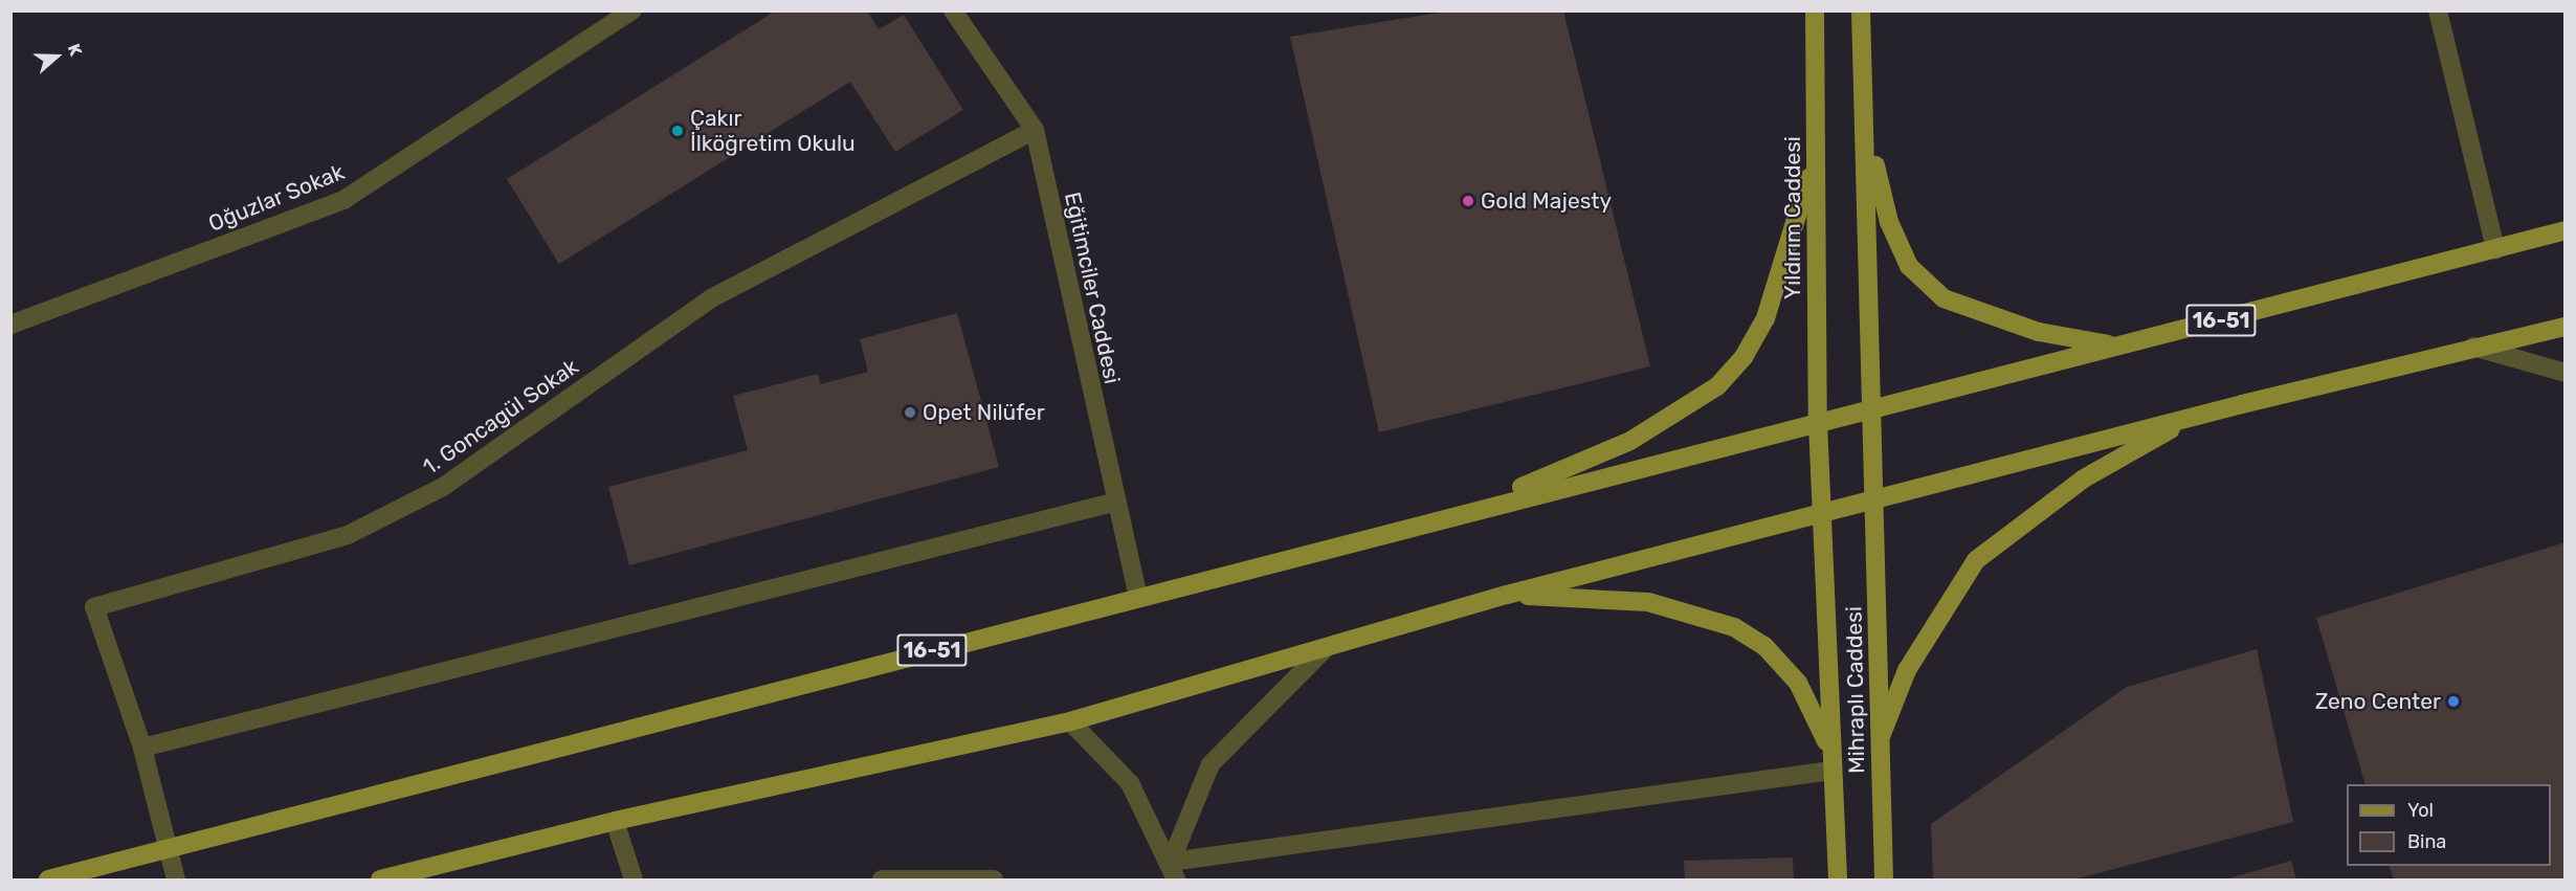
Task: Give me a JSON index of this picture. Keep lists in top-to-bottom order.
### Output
{
  "streets": {
    "main road": ["Yıldırım Caddesi", "16-51", "Mihraplı Caddesi"],
    "street": ["Oğuzlar Sokak", "Eğitimciler Caddesi", "1. Goncagül Sokak"]
  },
  "crossings": [
    ["Yıldırım Caddesi", "16-51"],
    ["Yıldırım Caddesi", "Mihraplı Caddesi"],
    ["Eğitimciler Caddesi", "16-51"],
    ["Eğitimciler Caddesi", "1. Goncagül Sokak"],
    ["16-51", "Mihraplı Caddesi"]
  ],
  "places": [
    "Çakır İlköğretim Okulu",
    "Gold Majesty",
    "Opet Nilüfer",
    "Zeno Center"
  ],
  "legend": ["Yol", "Bina"],
  "north": "right"
}
